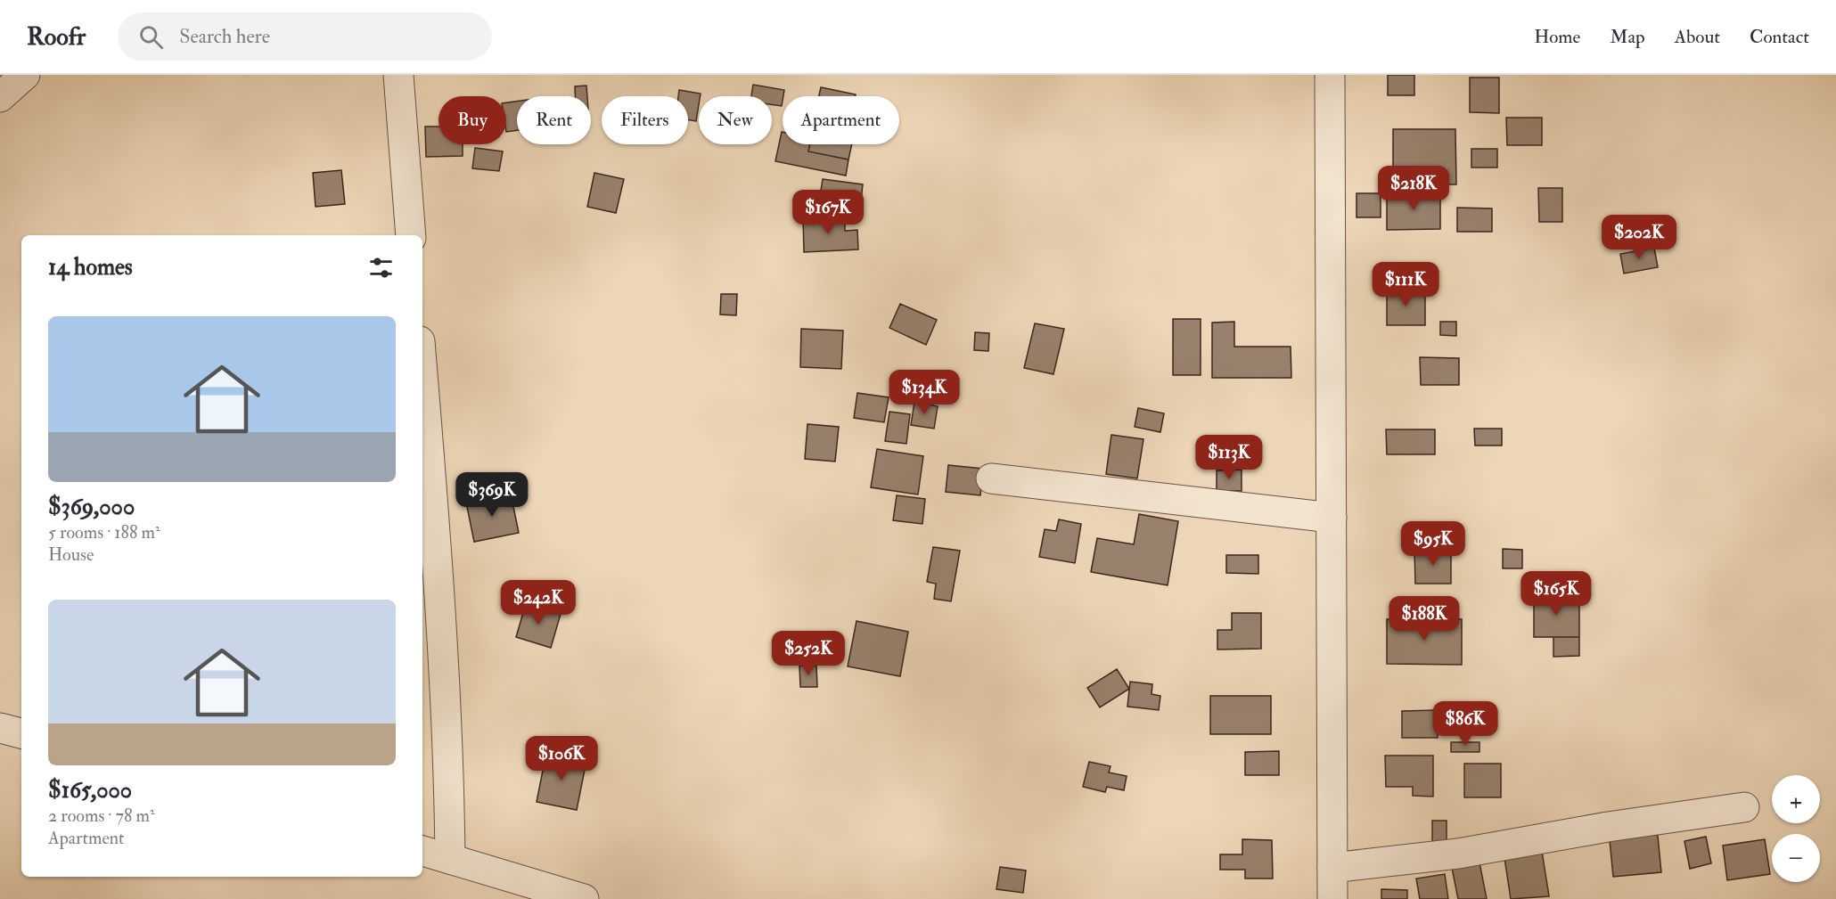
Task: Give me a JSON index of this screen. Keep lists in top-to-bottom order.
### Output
{
  "page": {
    "header": "Roofr",
    "search": "Search here",
    "nav": [
      "Home",
      "Map",
      "About",
      "Contact"
    ],
    "chip": [
      "Buy",
      "Rent",
      "Filters",
      "New",
      "Apartment"
    ],
    "price": [
      "$218K",
      "$167K",
      "$202K",
      "$111K",
      "$134K",
      "$113K",
      "$369K",
      "$95K",
      "$165K",
      "$242K",
      "$188K",
      "$252K",
      "$86K",
      "$106K"
    ],
    "heading": "14 homes",
    "list": [
      {
        "name": "$369,000",
        "note": "5 rooms · 188 m² · House"
      },
      {
        "name": "$165,000",
        "note": "2 rooms · 78 m² · Apartment"
      }
    ],
    "map_buttons": ["+", "−"]
  }
}
